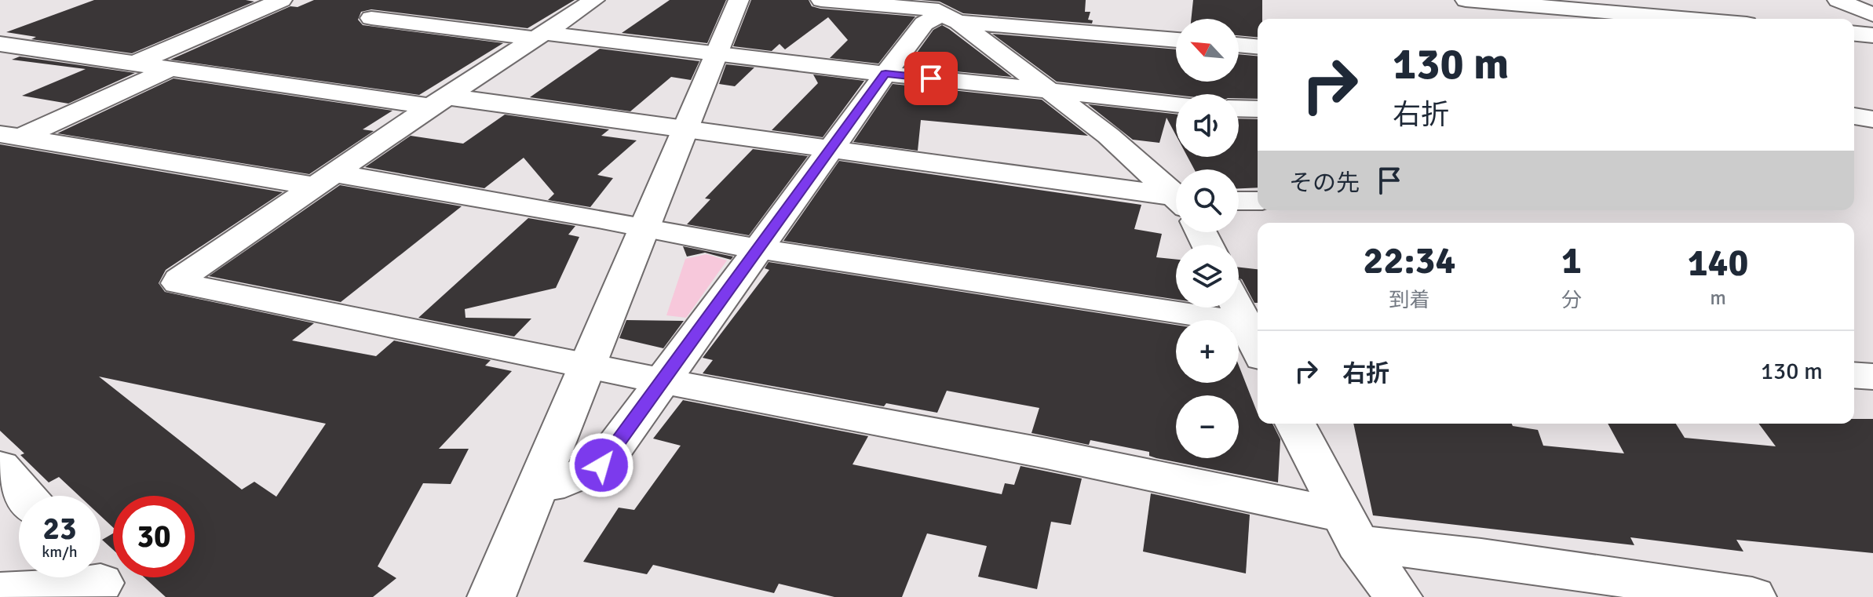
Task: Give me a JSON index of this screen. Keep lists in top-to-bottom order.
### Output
{
  "north": "top left",
  "page": {
    "map_buttons": ["+", "−"],
    "turn": ["130 m", "右折"],
    "then": "その先",
    "eta": [
      "22:34",
      "到着",
      "1",
      "分",
      "140",
      "m"
    ],
    "list": [
      {
        "name": "右折",
        "value": "130 m"
      }
    ],
    "speed": "23 km/h",
    "limit": "30"
  }
}
